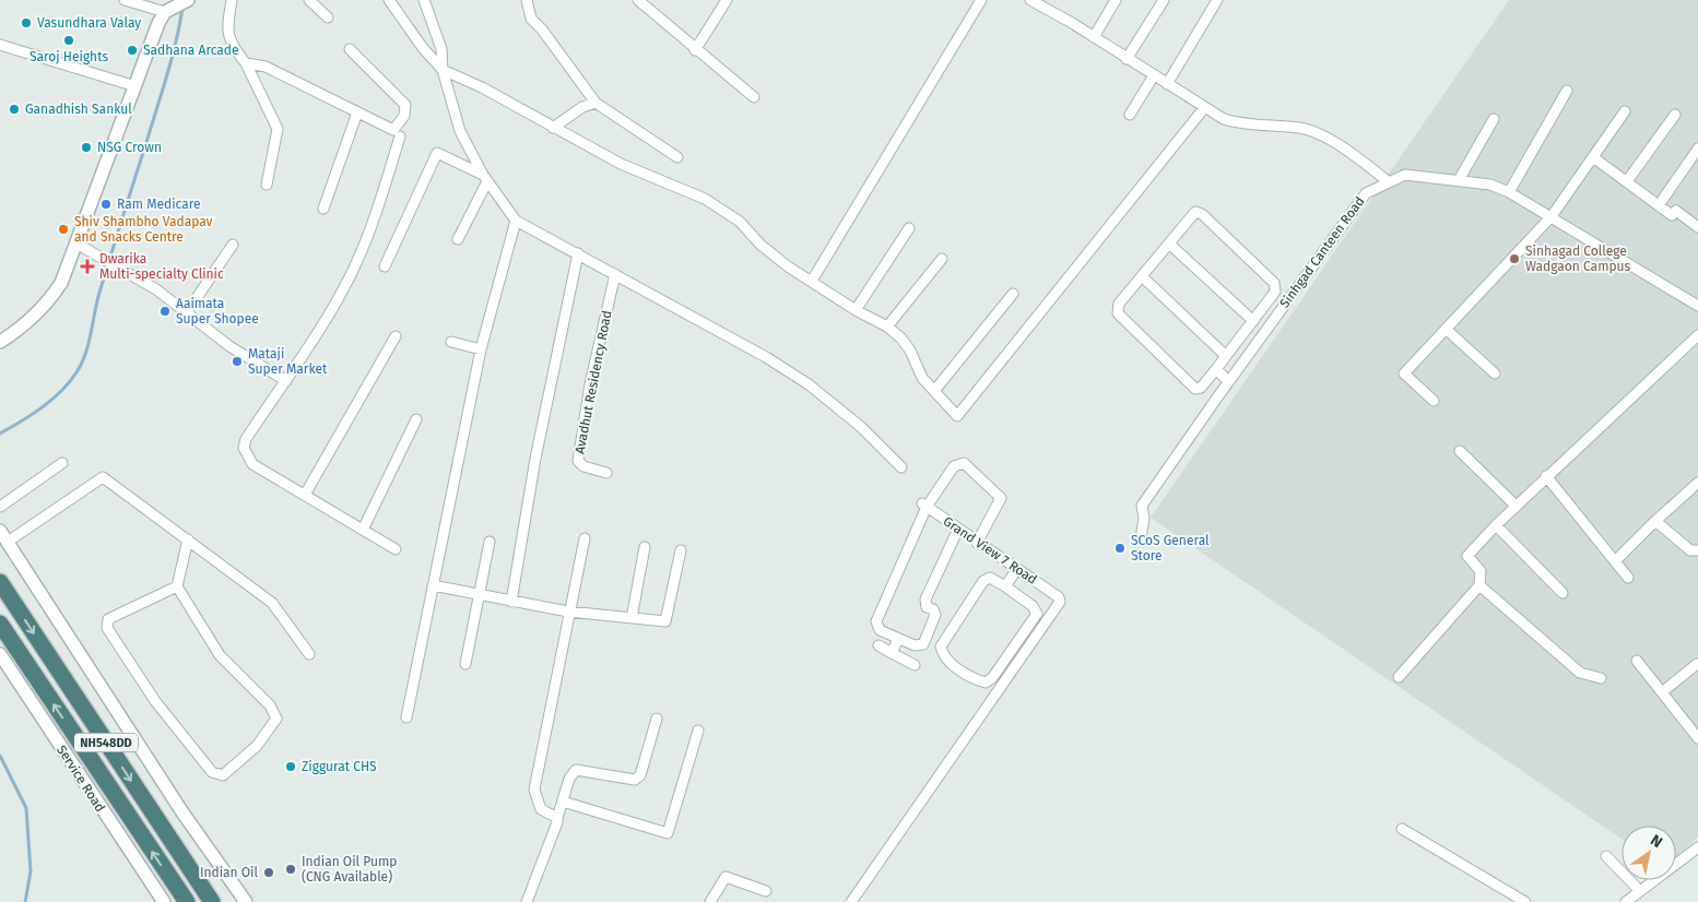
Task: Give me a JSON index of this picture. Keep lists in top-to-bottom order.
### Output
{
  "streets": {
    "highway": ["NH548DD"],
    "street": [
      "Sinhgad Canteen Road",
      "Avadhut Residency Road",
      "Grand View 7 Road",
      "Service Road"
    ]
  },
  "places": {
    "other": [
      "Vasundhara Valay",
      "Saroj Heights",
      "Sadhana Arcade",
      "Ganadhish Sankul",
      "NSG Crown",
      "Ram Medicare",
      "Shiv Shambho Vadapav and Snacks Centre",
      "Sinhagad College Wadgaon Campus",
      "Aaimata Super Shopee",
      "Mataji Super Market",
      "SCoS General Store",
      "Ziggurat CHS",
      "Indian Oil Pump (CNG Available)",
      "Indian Oil"
    ],
    "health": ["Dwarika Multi-specialty Clinic"]
  },
  "north": "top right"
}
